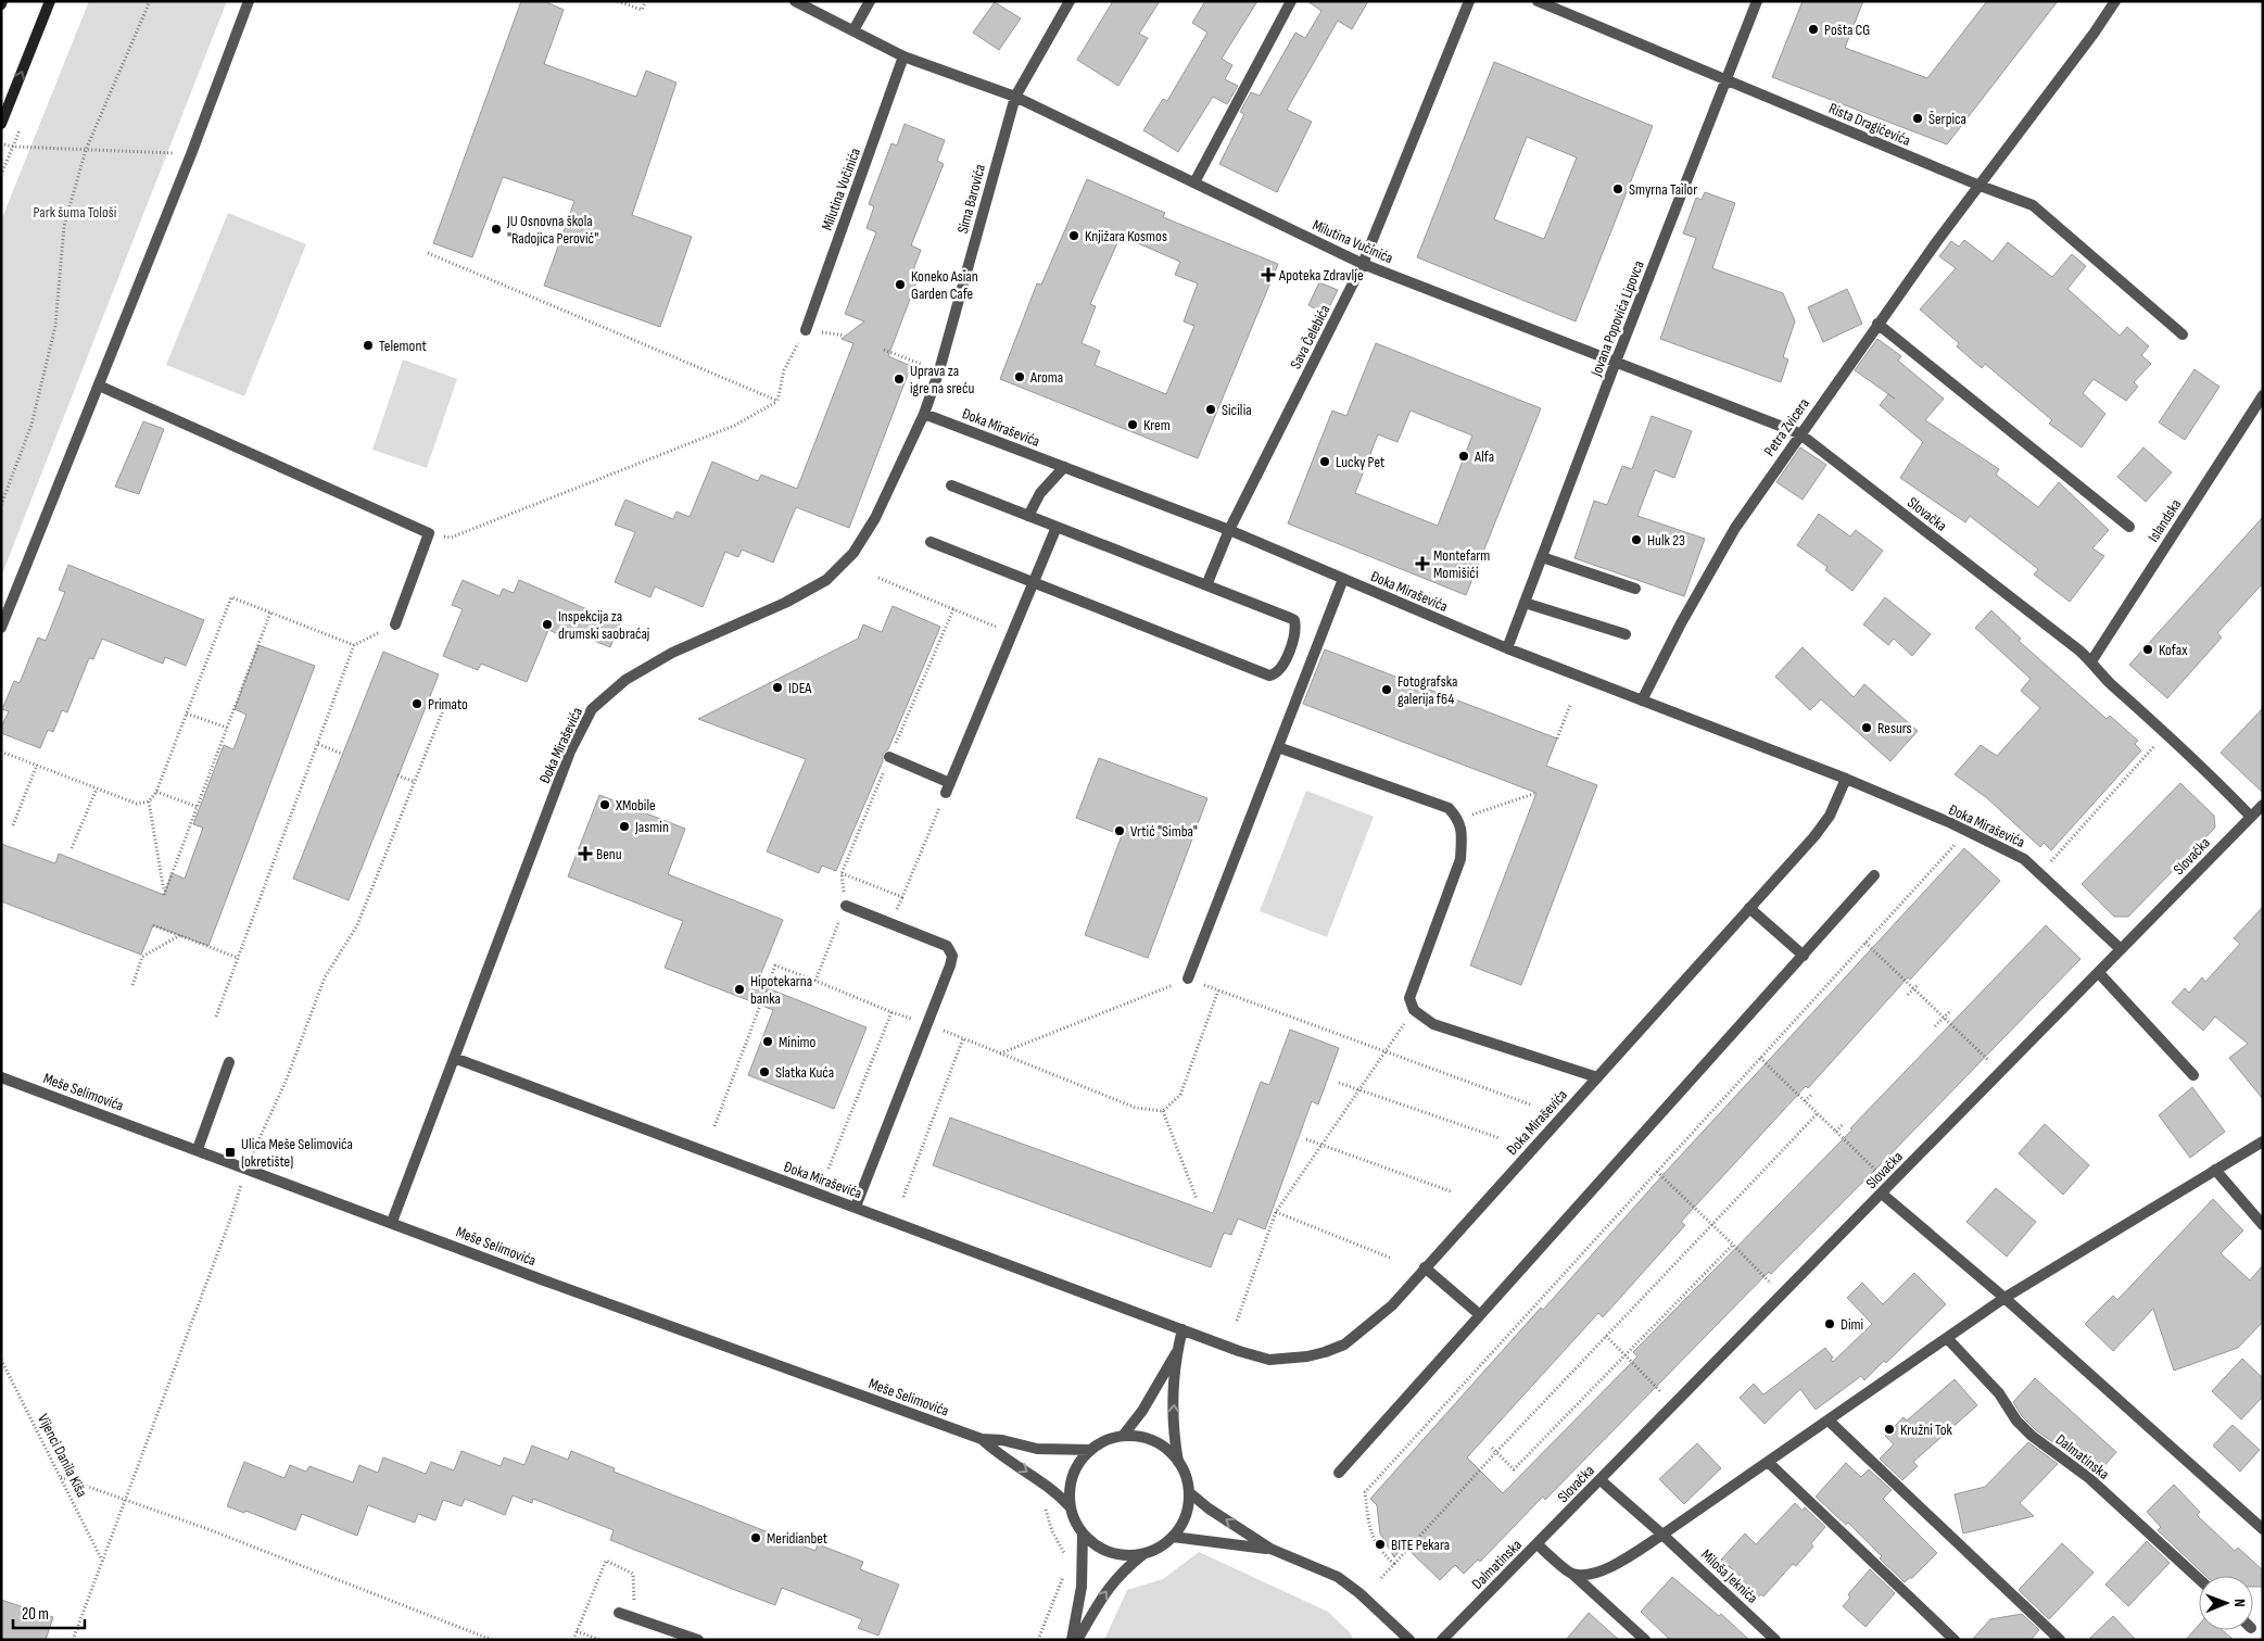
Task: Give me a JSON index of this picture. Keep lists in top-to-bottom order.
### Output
{
  "streets": {
    "street": [
      "Rista Dragićevića",
      "Milutina Vučinića",
      "Sima Barovića",
      "Jovana Popovića Lipovca",
      "Sava Čelebića",
      "Đoka Miraševića",
      "Petra Zvicera",
      "Slovačka",
      "Islandska",
      "Meše Selimovića",
      "Dalmatinska",
      "Miloša Jeknića"
    ],
    "path": ["Vijenci Danila Kiša"]
  },
  "crossings": [
    ["Rista Dragićevića", "Jovana Popovića Lipovca"],
    ["Rista Dragićevića", "Petra Zvicera"],
    ["Milutina Vučinića", "Sima Barovića"],
    ["Milutina Vučinića", "Jovana Popovića Lipovca"],
    ["Milutina Vučinića", "Sava Čelebića"],
    ["Milutina Vučinića", "Petra Zvicera"],
    ["Milutina Vučinića", "Slovačka"],
    ["Sima Barovića", "Đoka Miraševića"],
    ["Jovana Popovića Lipovca", "Đoka Miraševića"],
    ["Sava Čelebića", "Đoka Miraševića"],
    ["Đoka Miraševića", "Petra Zvicera"],
    ["Đoka Miraševića", "Slovačka"],
    ["Đoka Miraševića", "Meše Selimovića"],
    ["Petra Zvicera", "Slovačka"],
    ["Slovačka", "Islandska"],
    ["Slovačka", "Dalmatinska"]
  ],
  "parks": ["Park šuma Tološi"],
  "places": {
    "other": [
      "Pošta CG",
      "Šerpica",
      "Smyrna Tailor",
      "JU Osnovna škola \"Radojica Perović\"",
      "Knjižara Kosmos",
      "Koneko Asian Garden Cafe",
      "Telemont",
      "Aroma",
      "Uprava za igre na sreću",
      "Sicilia",
      "Krem",
      "Alfa",
      "Lucky Pet",
      "Hulk 23",
      "Inspekcija za drumski saobraćaj",
      "Kofax",
      "IDEA",
      "Fotografska galerija f64",
      "Primato",
      "Resurs",
      "XMobile",
      "Jasmin",
      "Vrtić \"Simba\"",
      "Hipotekarna banka",
      "Minimo",
      "Slatka Kuća",
      "Dimi",
      "Kružni Tok",
      "Meridianbet",
      "BITE Pekara"
    ],
    "health": ["Apoteka Zdravlje", "Montefarm Momišići", "Benu"],
    "transit": ["Ulica Meše Selimovića (okretište)"]
  },
  "scale_bar": "20 m",
  "north": "right"
}
